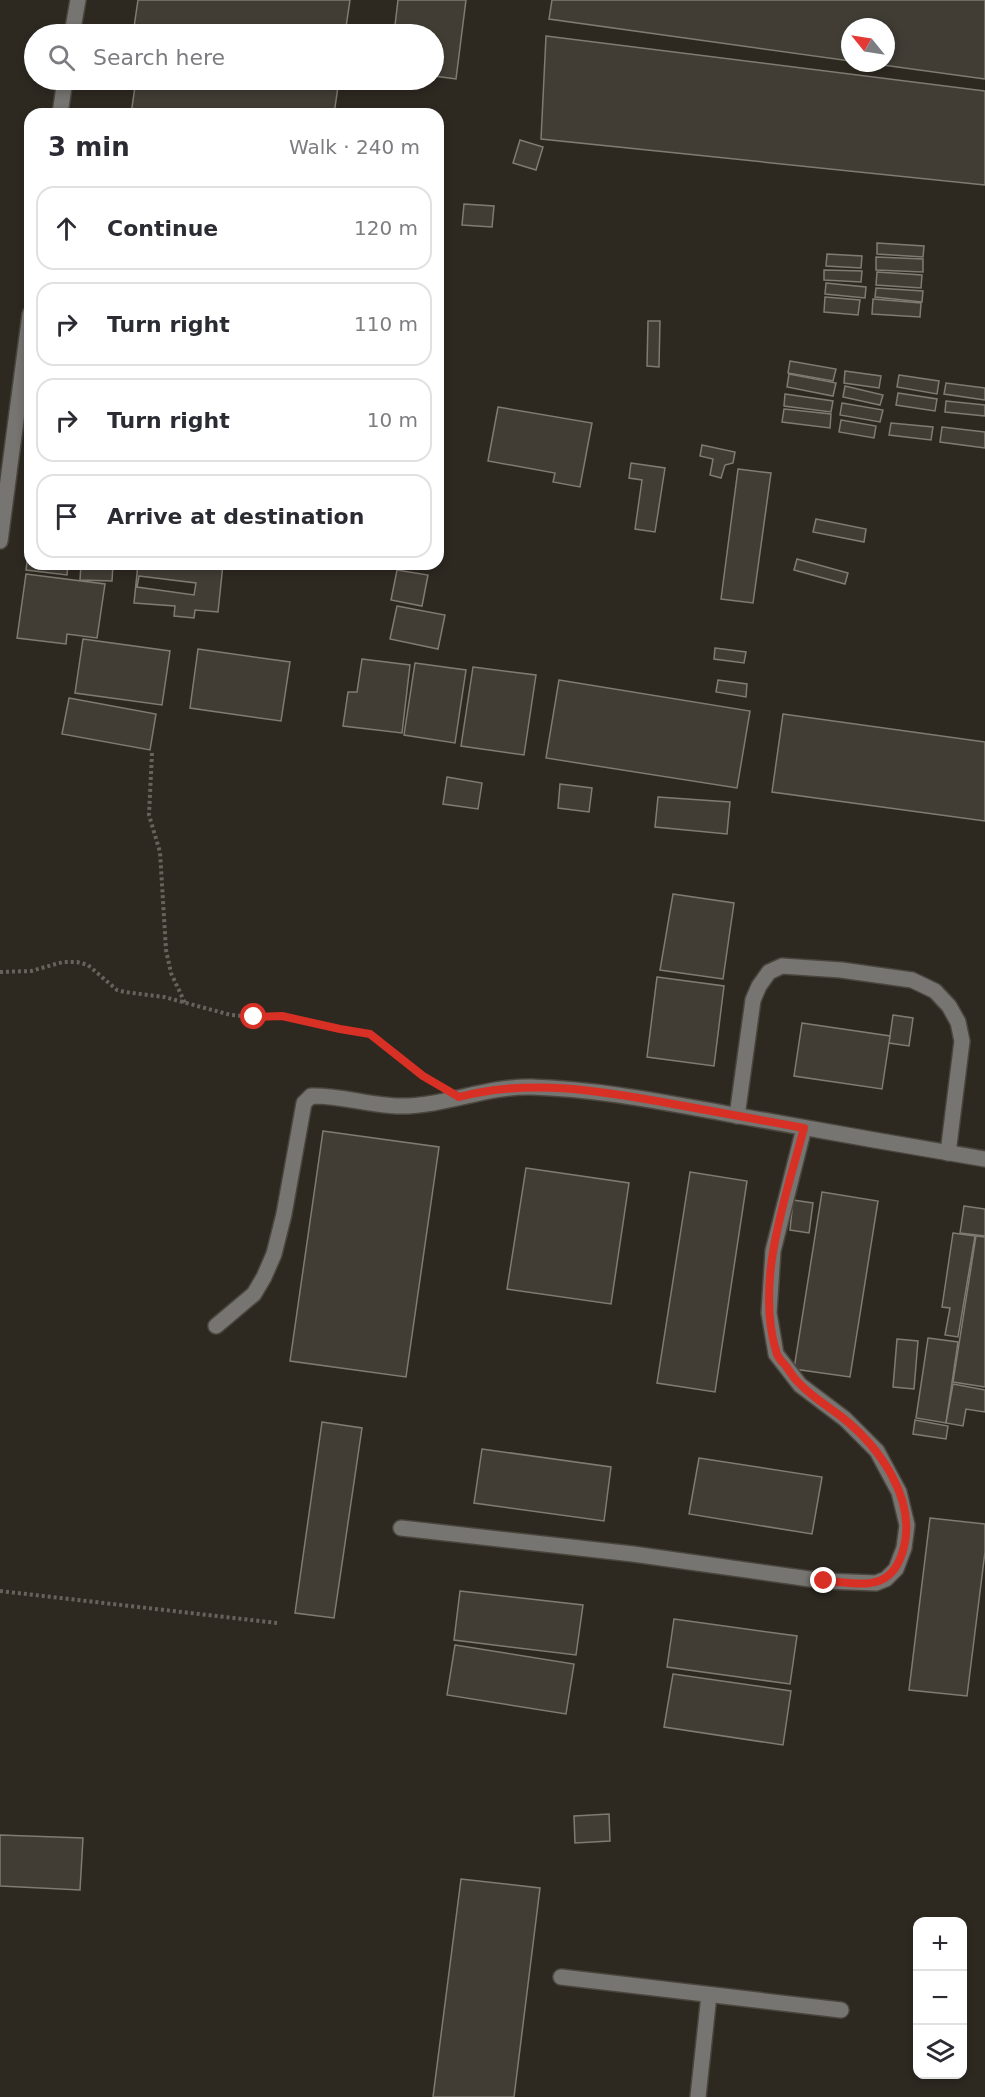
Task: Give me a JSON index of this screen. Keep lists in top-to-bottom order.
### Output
{
  "north": "top left",
  "page": {
    "search": "Search here",
    "heading": ["3 min", "Walk · 240 m"],
    "list": [
      ["Continue", "120 m"],
      ["Turn right", "110 m"],
      ["Turn right", "10 m"],
      "Arrive at destination"
    ],
    "map_buttons": ["+", "−"]
  }
}
